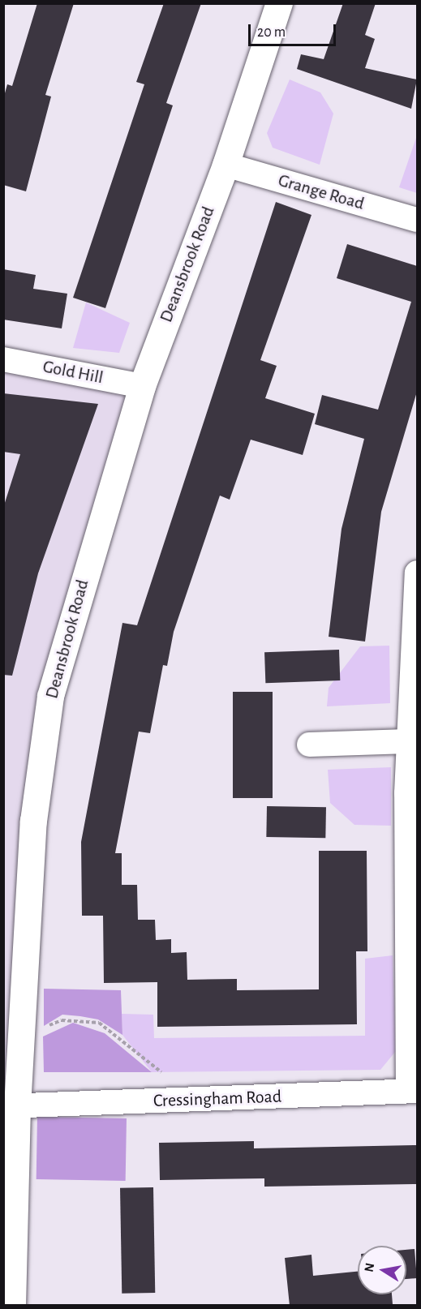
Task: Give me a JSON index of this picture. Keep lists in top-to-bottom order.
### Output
{
  "streets": {
    "street": [
      "Grange Road",
      "Deansbrook Road",
      "Gold Hill",
      "Cressingham Road"
    ]
  },
  "crossings": [
    ["Grange Road", "Deansbrook Road"],
    ["Deansbrook Road", "Gold Hill"],
    ["Deansbrook Road", "Cressingham Road"]
  ],
  "scale_bar": "20 m",
  "north": "left"
}
